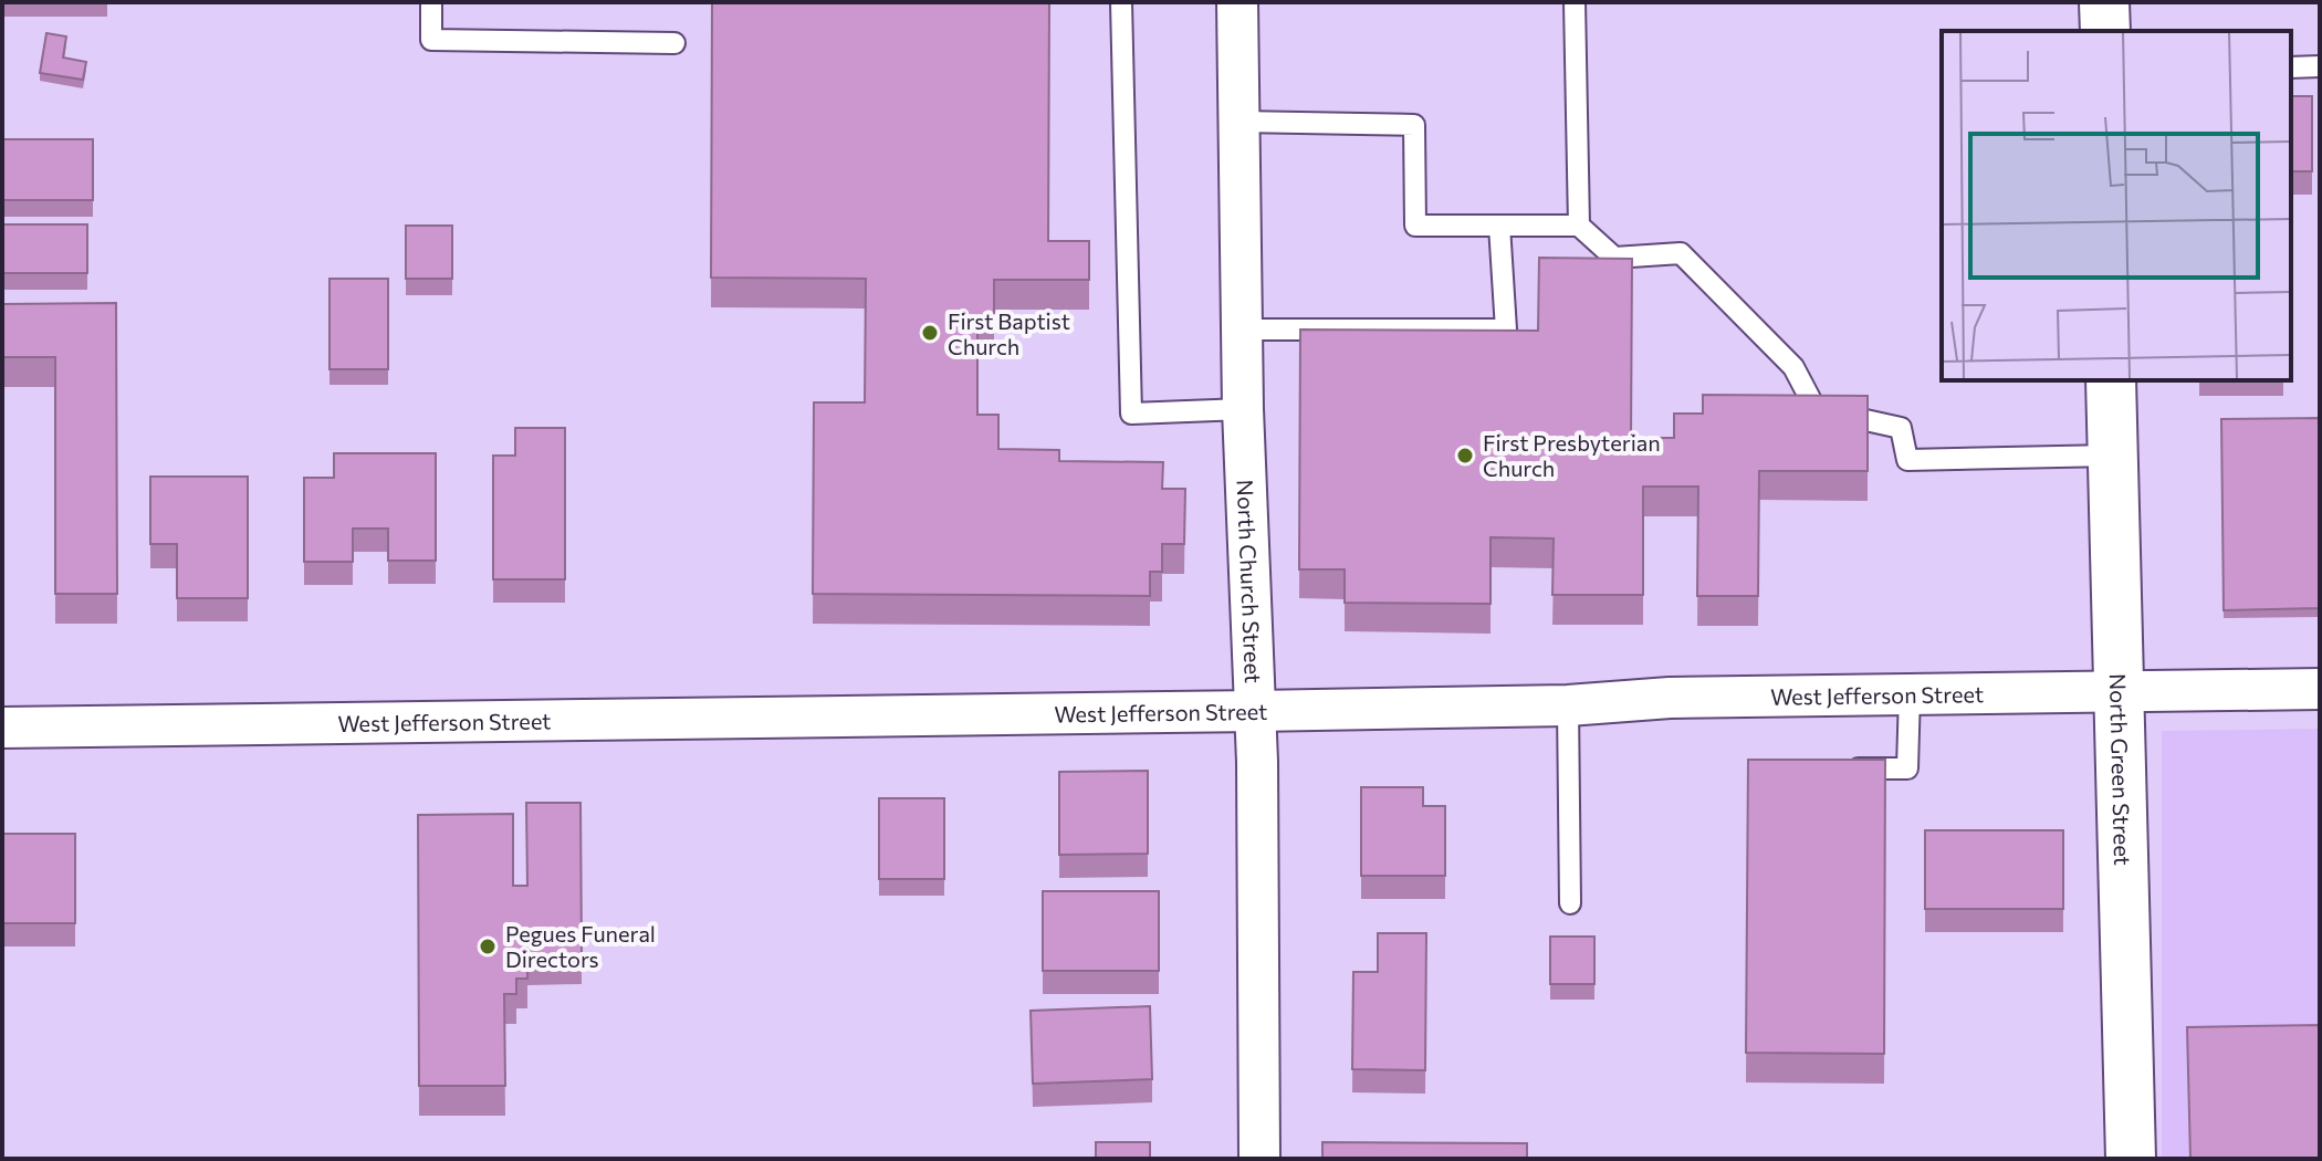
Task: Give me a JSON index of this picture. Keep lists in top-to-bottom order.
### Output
{
  "streets": {
    "street": ["North Church Street", "West Jefferson Street", "North Green Street"]
  },
  "crossings": [
    ["North Church Street", "West Jefferson Street"],
    ["West Jefferson Street", "North Green Street"]
  ],
  "places": ["First Baptist Church", "First Presbyterian Church", "Pegues Funeral Directors"]
}
